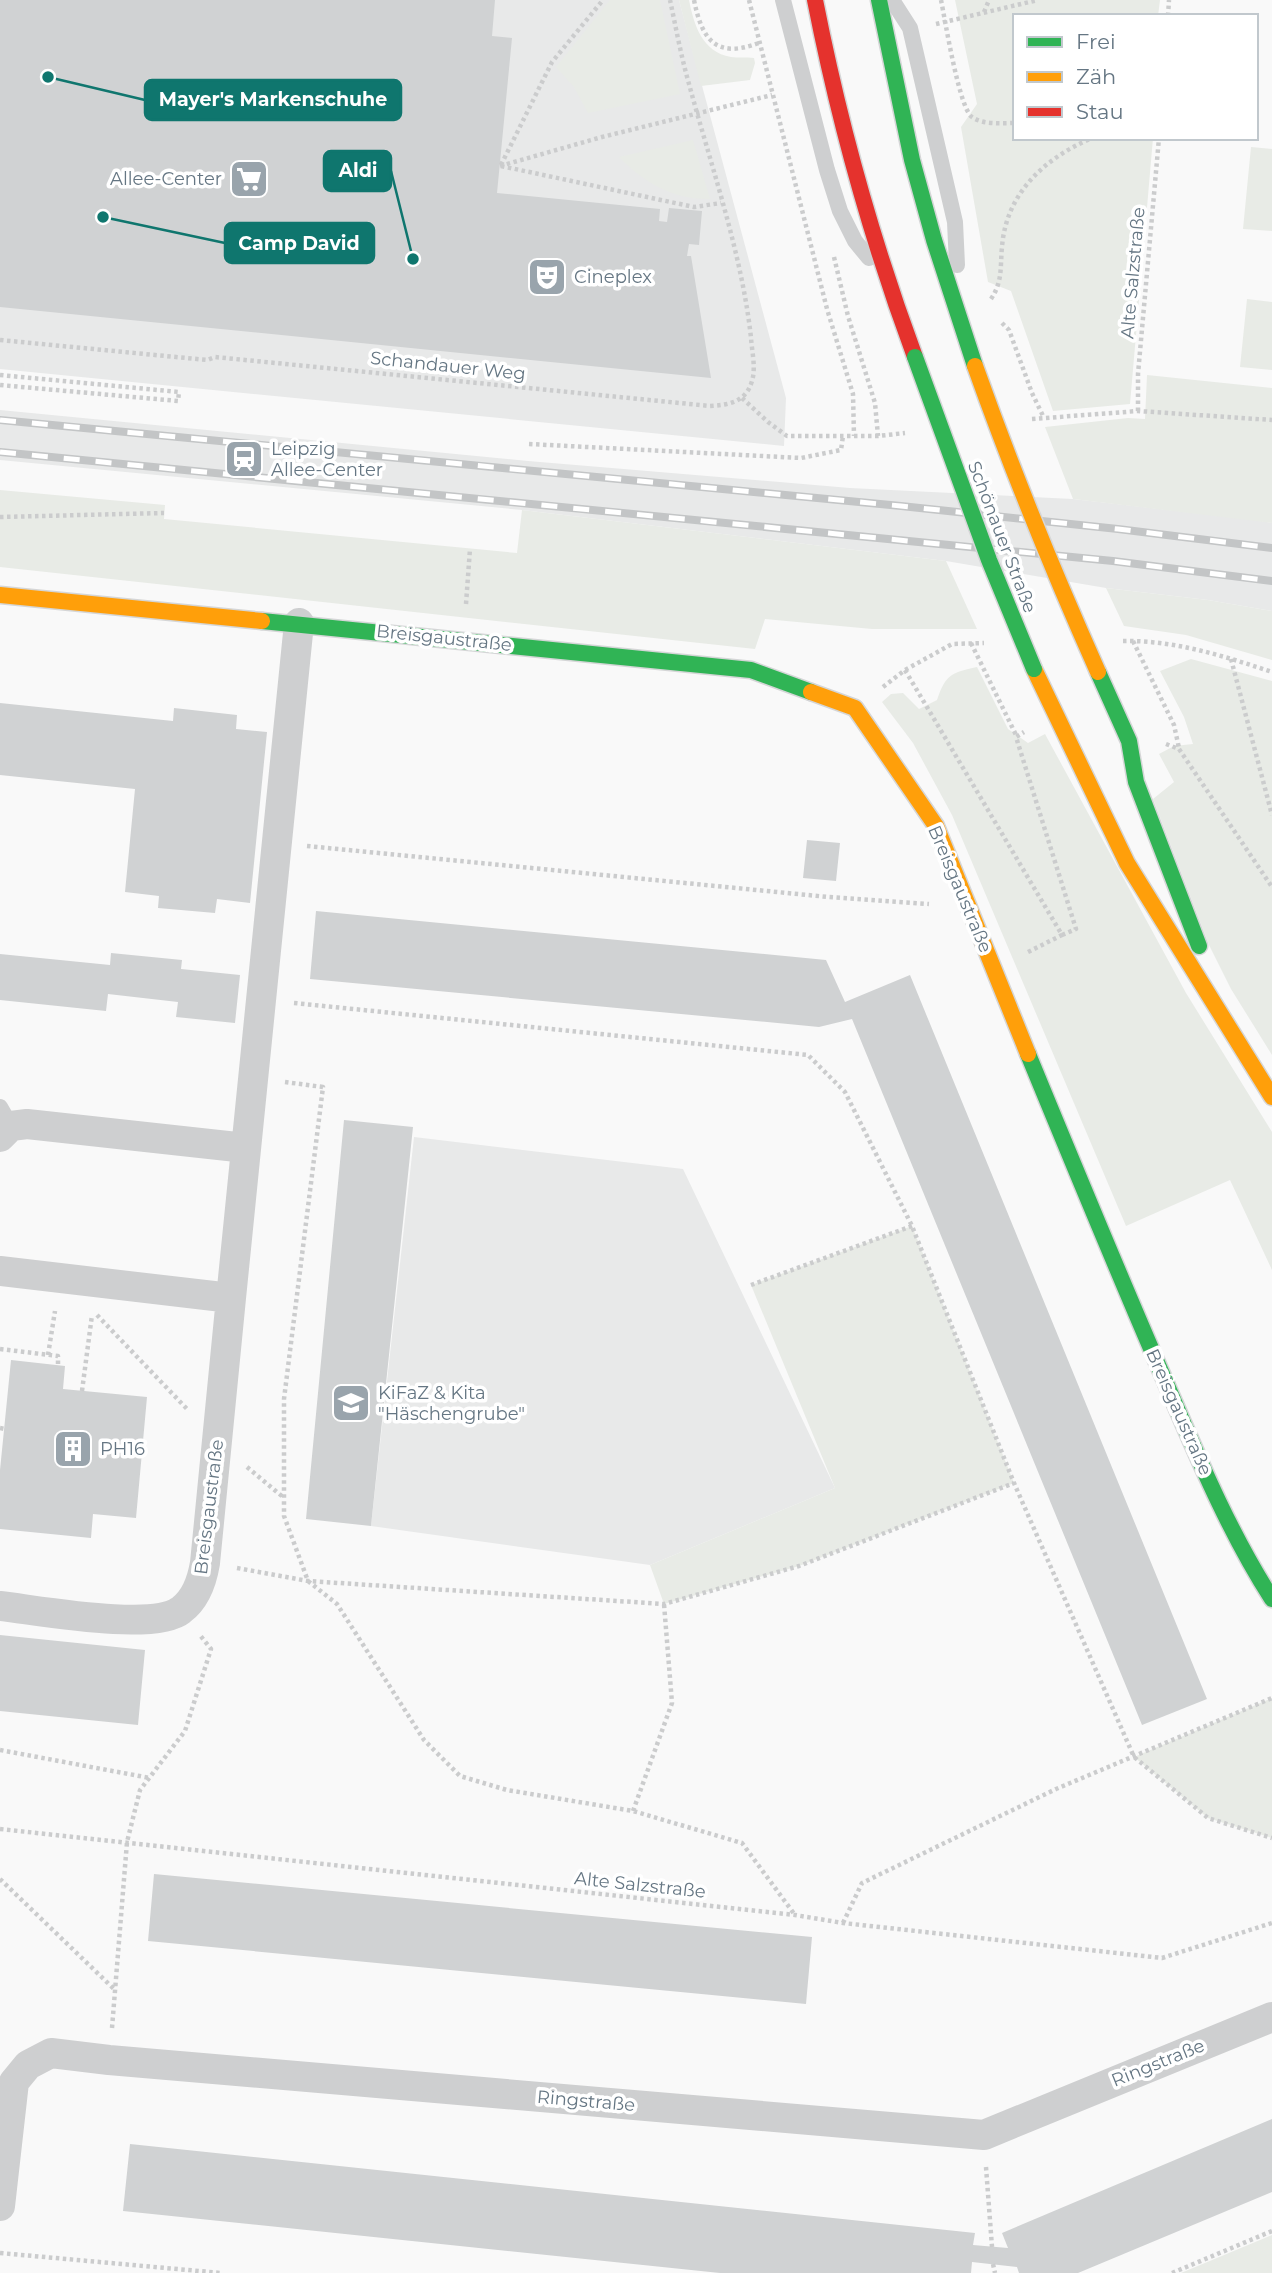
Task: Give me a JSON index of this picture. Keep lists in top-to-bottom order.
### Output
{
  "streets": {
    "main road": ["Schönauer Straße", "Breisgaustraße"],
    "street": ["Ringstraße"],
    "path": ["Alte Salzstraße", "Schandauer Weg"]
  },
  "places": {
    "other": ["Mayer's Markenschuhe", "Camp David", "Aldi"],
    "supermarket": ["Allee-Center"],
    "theatre": ["Cineplex"],
    "station": ["Leipzig Allee-Center"],
    "school or university": ["KiFaZ & Kita \"Häschengrube\""],
    "building": ["PH16"]
  },
  "legend": ["Frei", "Zäh", "Stau"]
}
